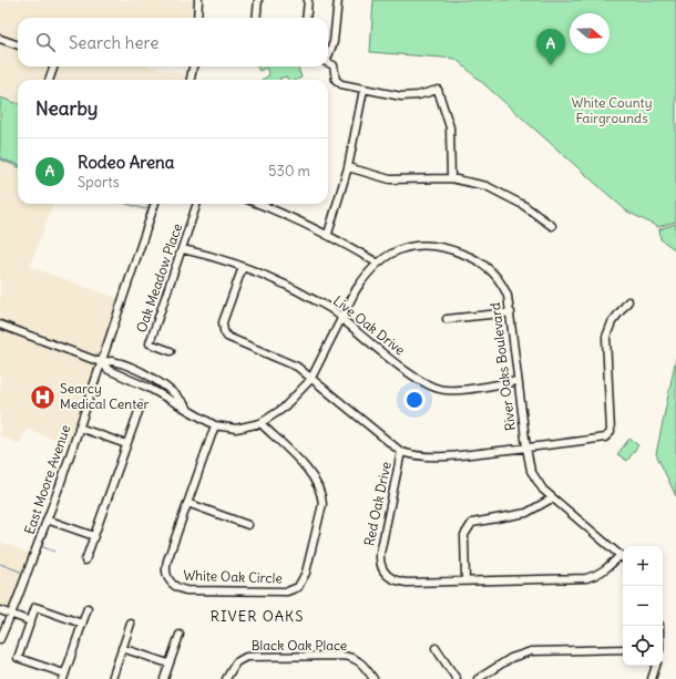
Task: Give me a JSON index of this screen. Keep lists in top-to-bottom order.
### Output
{
  "streets": {
    "street": [
      "Oak Meadow Place",
      "Live Oak Drive",
      "River Oaks Boulevard",
      "East Moore Avenue",
      "Red Oak Drive",
      "White Oak Circle",
      "Black Oak Place"
    ]
  },
  "crossings": [
    ["Oak Meadow Place", "Live Oak Drive"],
    ["Live Oak Drive", "River Oaks Boulevard"],
    ["Live Oak Drive", "Red Oak Drive"],
    ["River Oaks Boulevard", "East Moore Avenue"],
    ["River Oaks Boulevard", "Red Oak Drive"],
    ["River Oaks Boulevard", "White Oak Circle"]
  ],
  "districts": ["RIVER OAKS"],
  "parks": ["White County Fairgrounds"],
  "places": {
    "hospital": ["Searcy Medical Center"]
  },
  "north": "right",
  "page": {
    "search": "Search here",
    "pins": "A",
    "heading": "Nearby",
    "list": [
      {
        "mark": "A",
        "name": "Rodeo Arena",
        "note": "Sports",
        "value": "530 m"
      }
    ],
    "map_buttons": ["+", "−"]
  }
}
